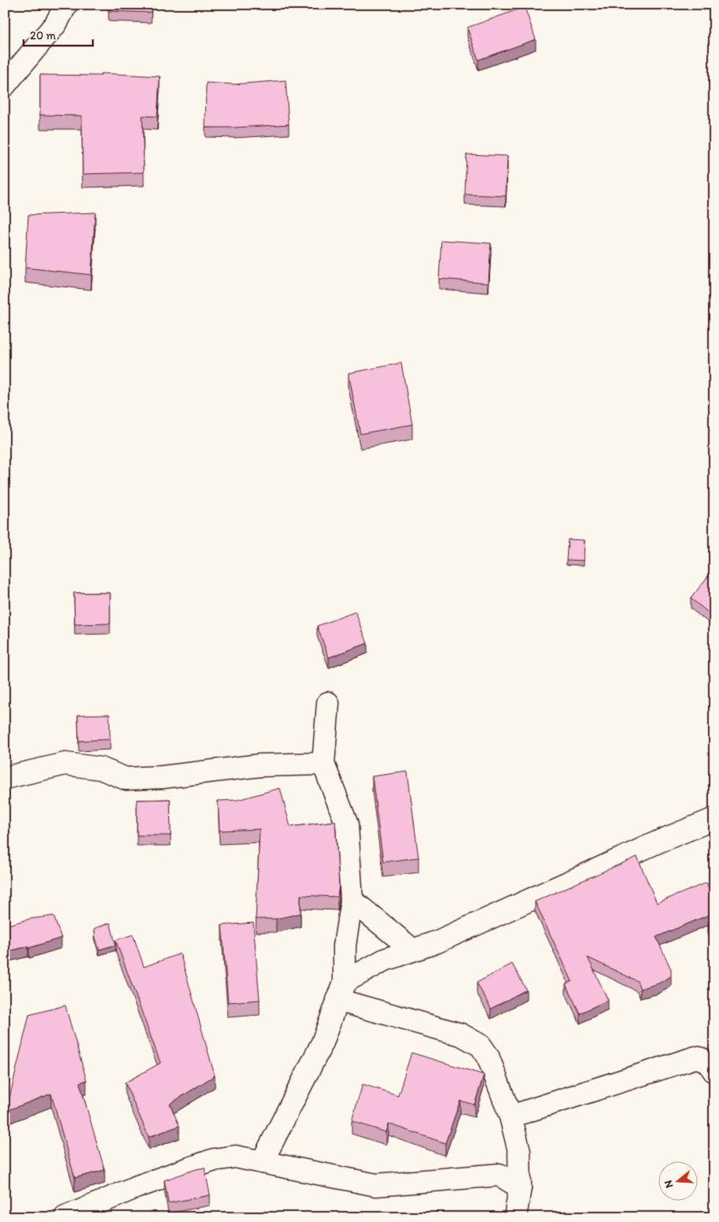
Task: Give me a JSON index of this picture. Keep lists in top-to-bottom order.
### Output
{
  "scale_bar": "20 m",
  "north": "left"
}
